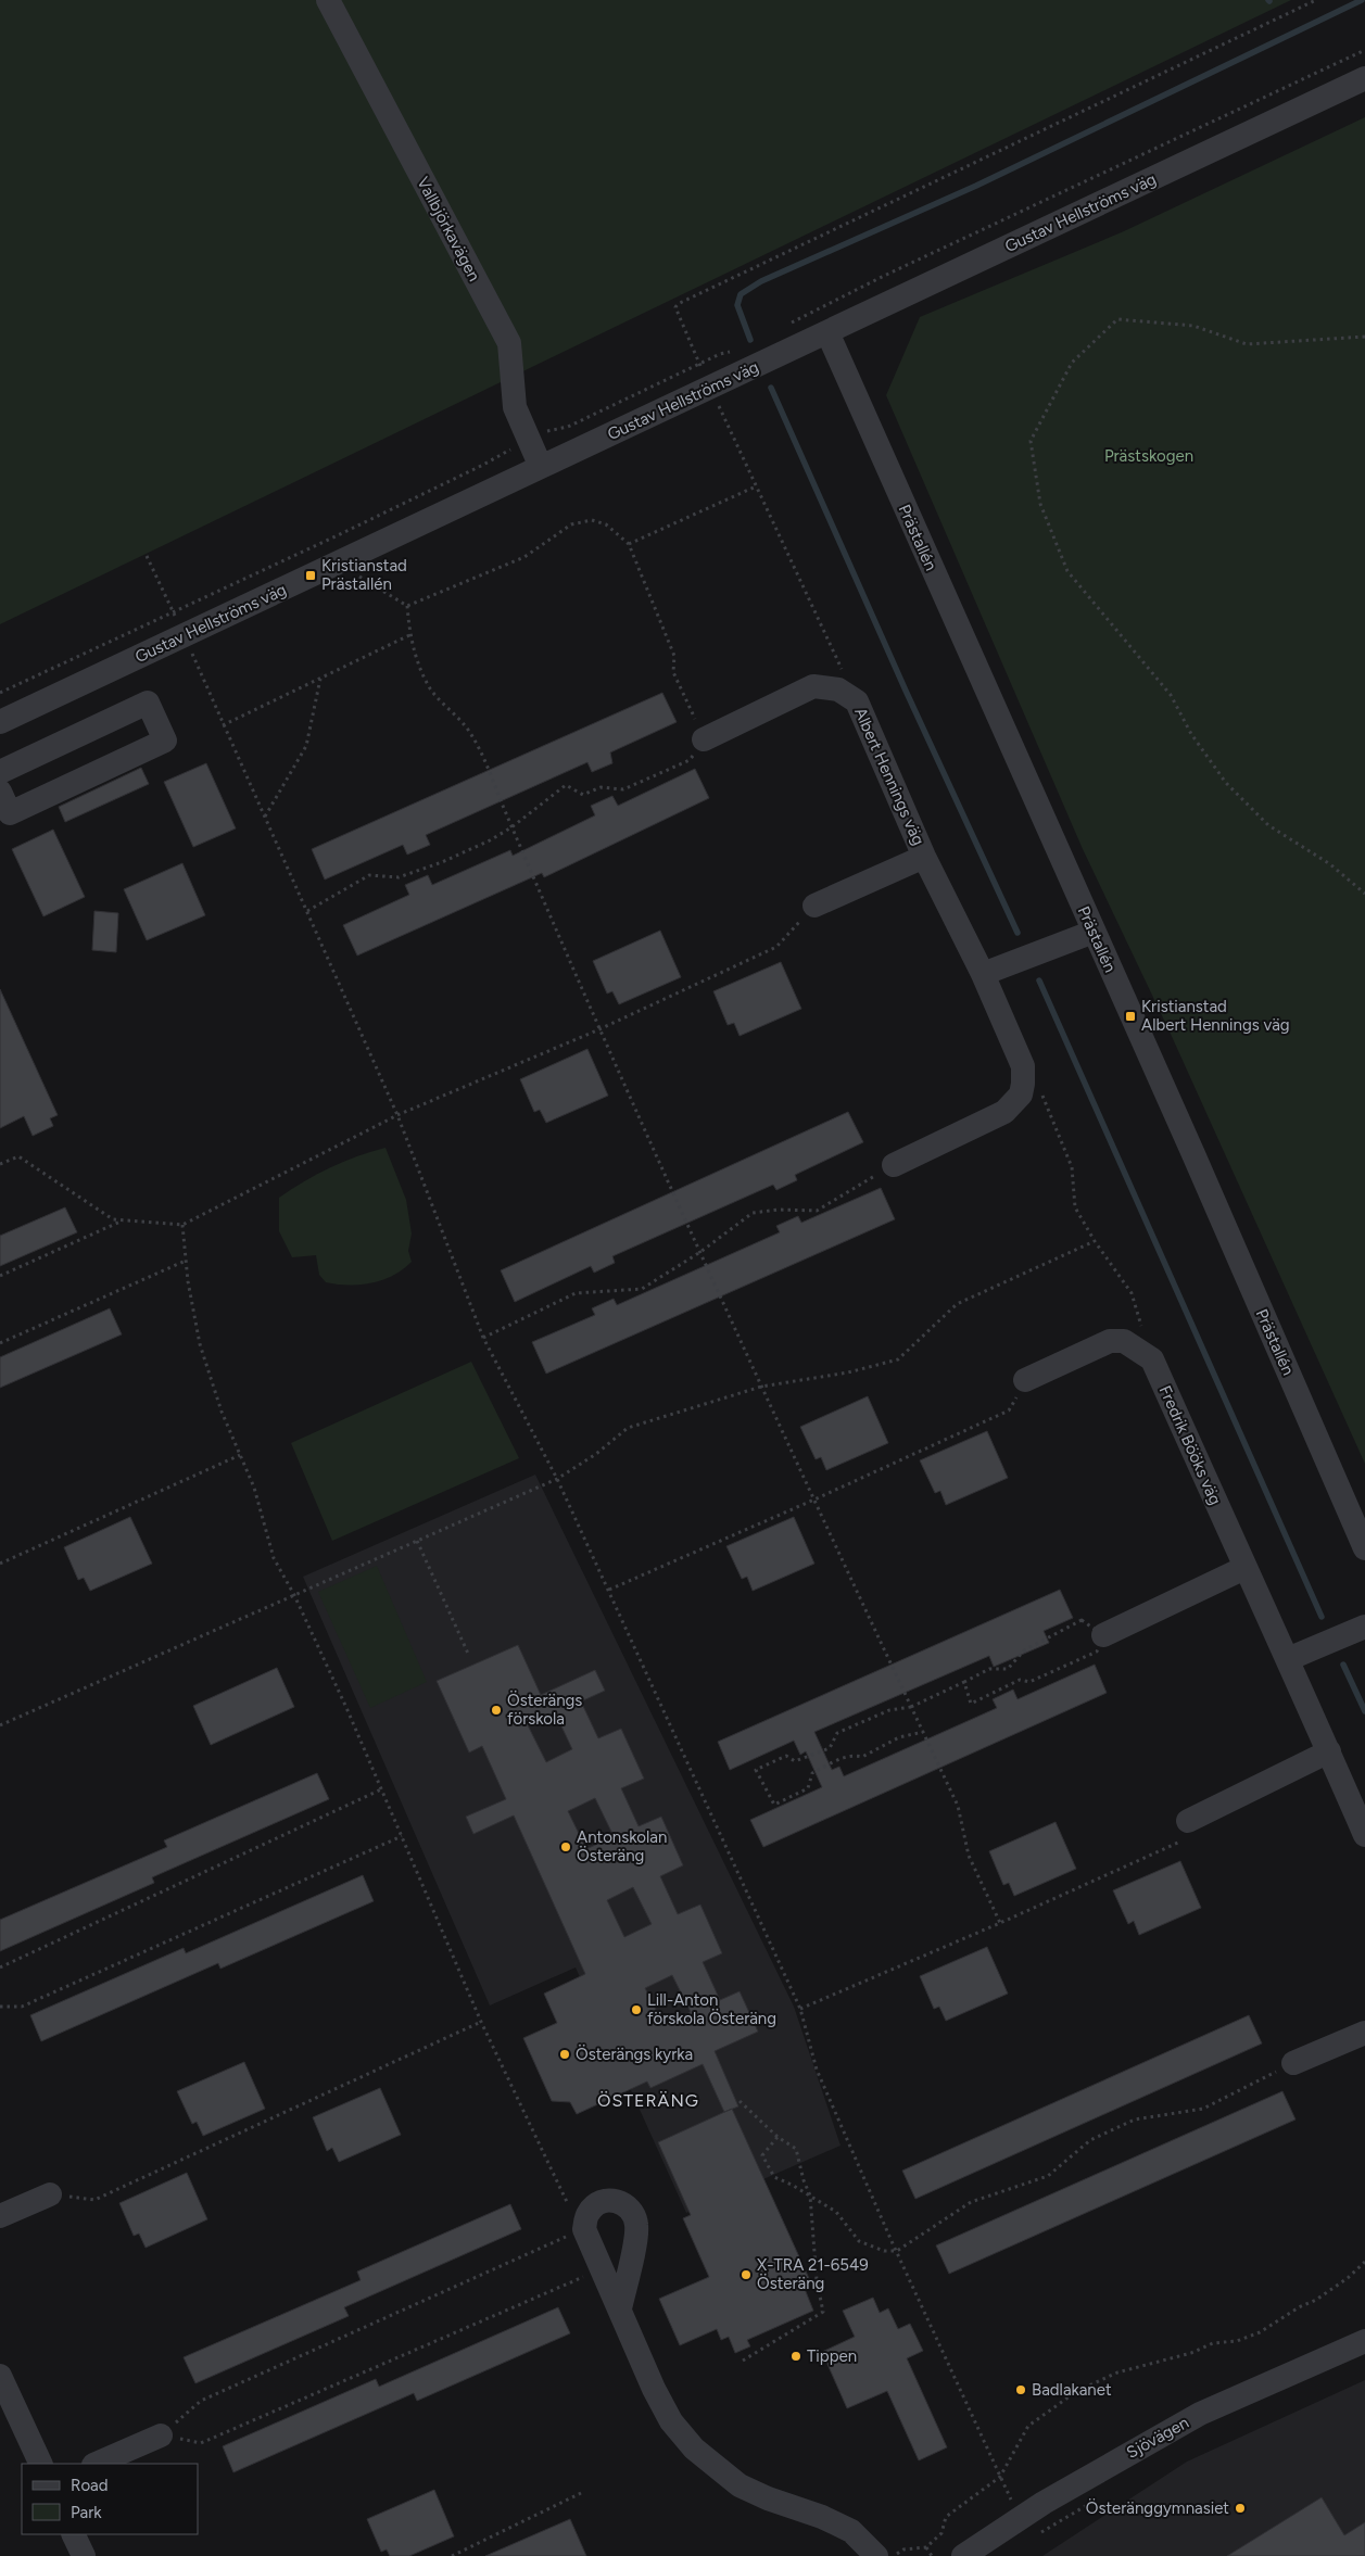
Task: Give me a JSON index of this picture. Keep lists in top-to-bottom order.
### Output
{
  "streets": {
    "street": [
      "Gustav Hellströms väg",
      "Vallbjörkavägen",
      "Prästallén",
      "Albert Hennings väg",
      "Fredrik Bööks väg",
      "Sjövägen"
    ]
  },
  "crossings": [
    ["Gustav Hellströms väg", "Vallbjörkavägen"],
    ["Gustav Hellströms väg", "Prästallén"]
  ],
  "districts": ["ÖSTERÄNG"],
  "parks": ["Prästskogen"],
  "places": {
    "transit": ["Kristianstad Prästallén", "Kristianstad Albert Hennings väg"],
    "other": [
      "Österängs förskola",
      "Antonskolan Österäng",
      "Lill-Anton förskola Österäng",
      "Österängs kyrka",
      "X-TRA 21-6549 Österäng",
      "Tippen",
      "Badlakanet",
      "Österänggymnasiet"
    ]
  },
  "legend": ["Road", "Park"]
}
